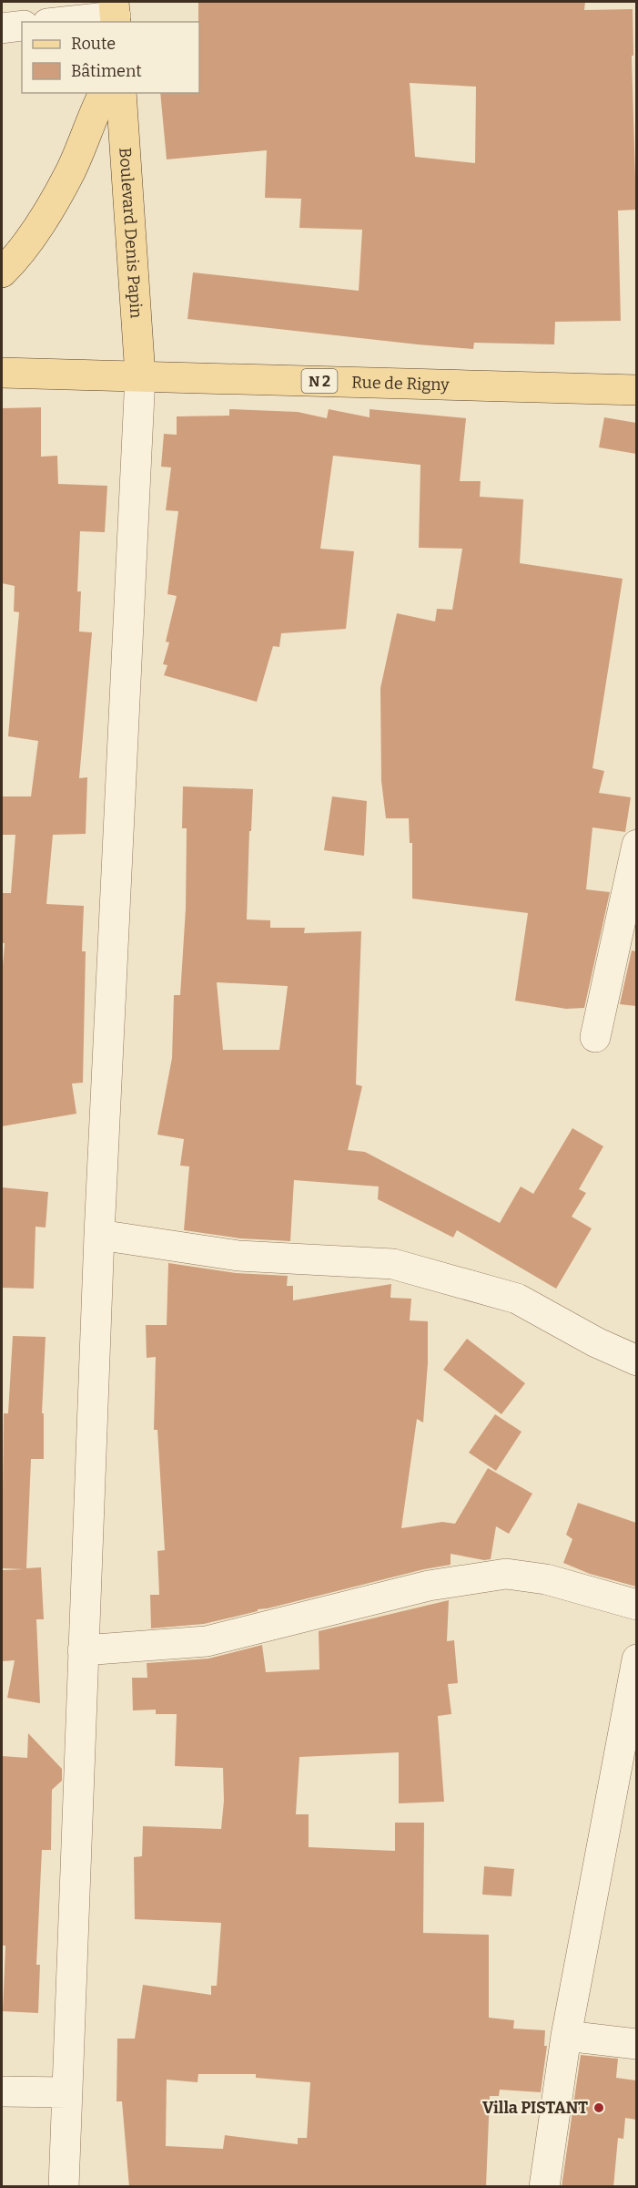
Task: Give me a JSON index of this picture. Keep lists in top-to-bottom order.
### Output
{
  "streets": {
    "main road": ["Boulevard Denis Papin", "N 2", "Rue de Rigny"]
  },
  "crossings": [
    ["Boulevard Denis Papin", "Rue de Rigny"]
  ],
  "places": ["Villa PISTANT"],
  "legend": ["Route", "Bâtiment"]
}
